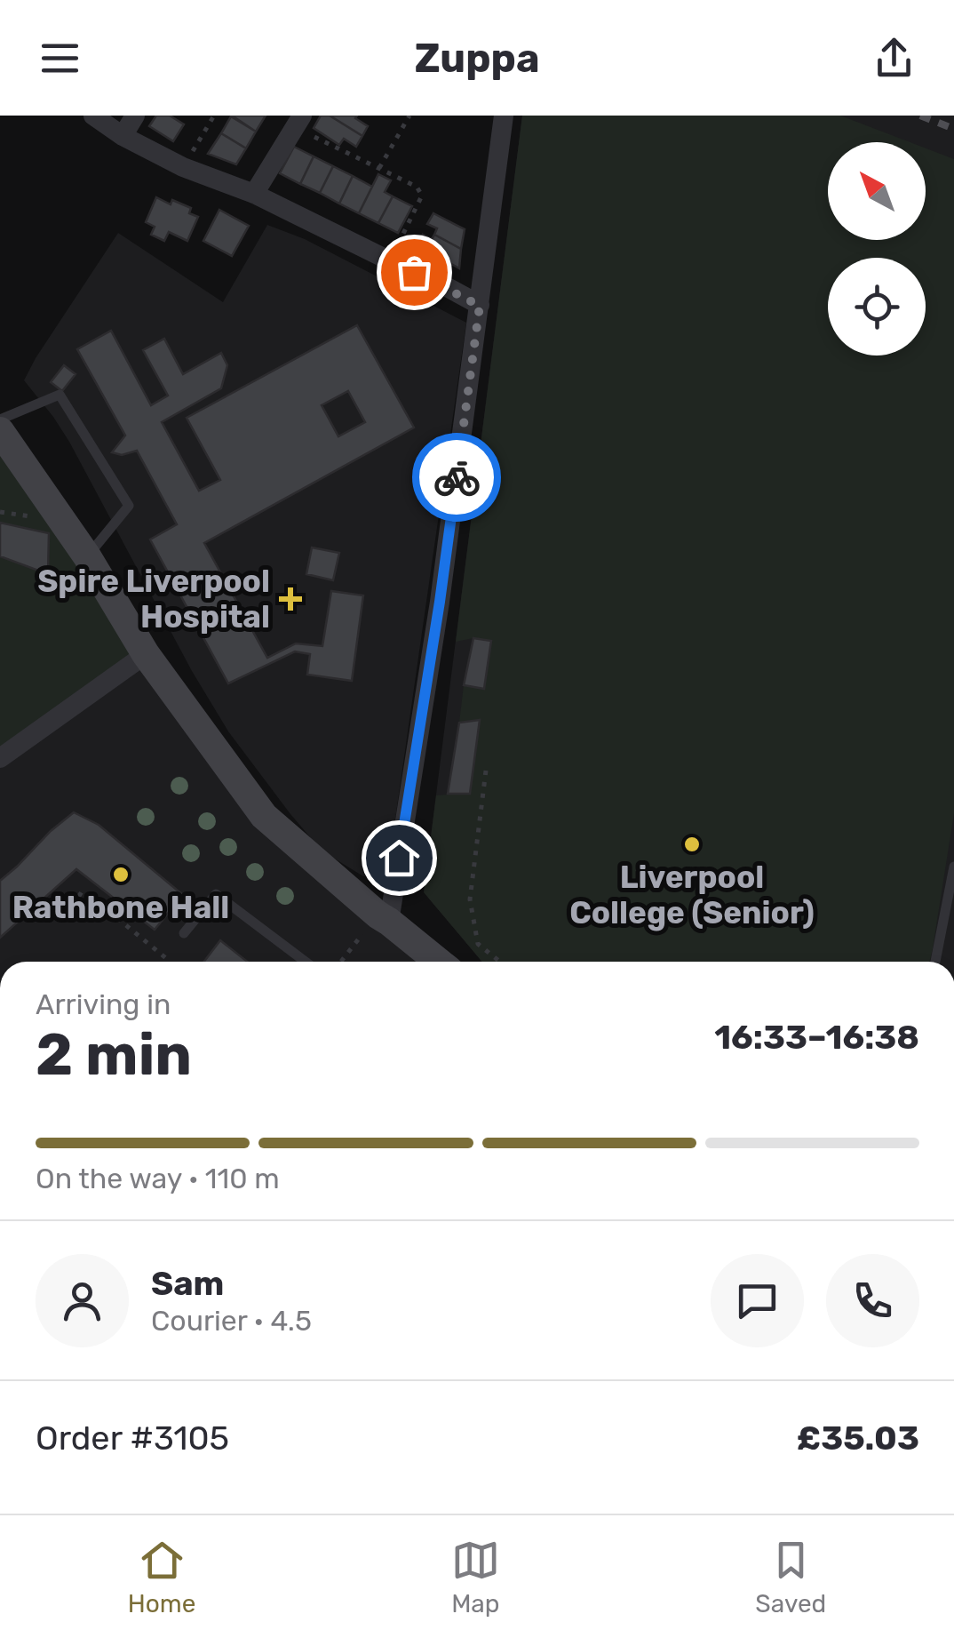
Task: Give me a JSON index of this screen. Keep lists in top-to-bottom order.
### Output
{
  "places": {
    "health": ["Spire Liverpool Hospital"],
    "other": ["Liverpool College (Senior)", "Rathbone Hall"]
  },
  "north": "top left",
  "page": {
    "header": "Zuppa",
    "heading": ["2 min", "Arriving in", "16:33–16:38"],
    "panel": [
      "Sam",
      "Courier · 4.5",
      "Order #3105",
      "£35.03"
    ],
    "bar": "On the way · 110 m",
    "tabs": ["Home", "Map", "Saved"]
  }
}
